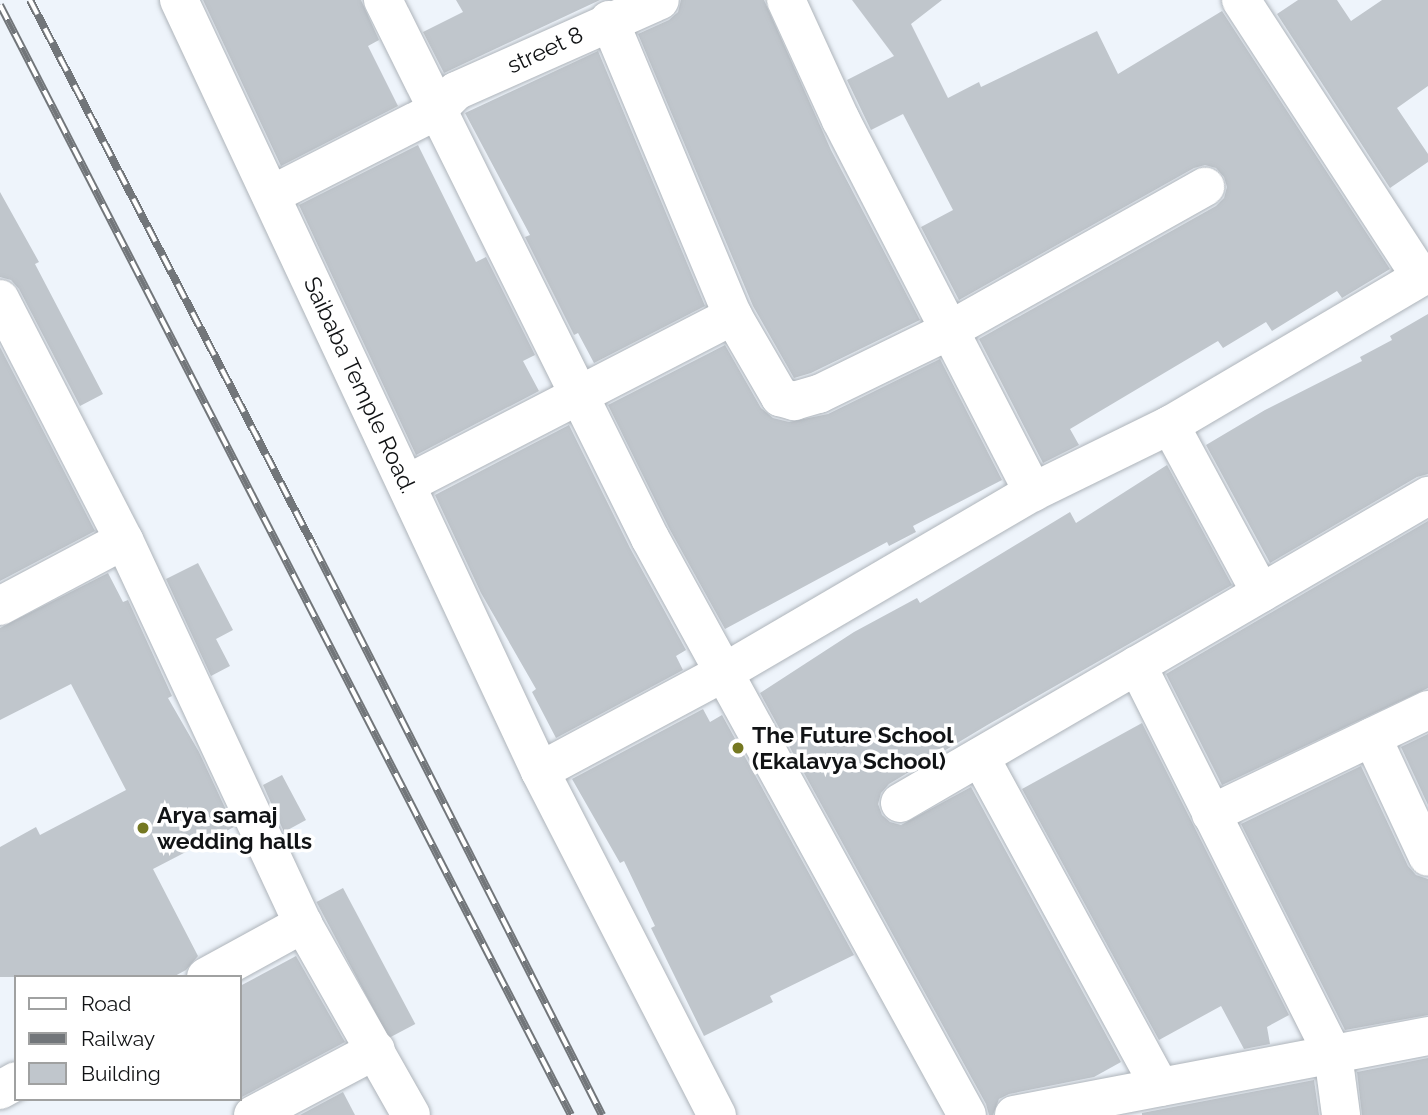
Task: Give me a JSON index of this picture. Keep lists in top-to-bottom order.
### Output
{
  "streets": {
    "street": ["street 8", "Saibaba Temple Road."]
  },
  "crossings": [
    ["street 8", "Saibaba Temple Road."]
  ],
  "places": ["The Future School (Ekalavya School)", "Arya samaj wedding halls"],
  "legend": ["Road", "Railway", "Building"]
}
